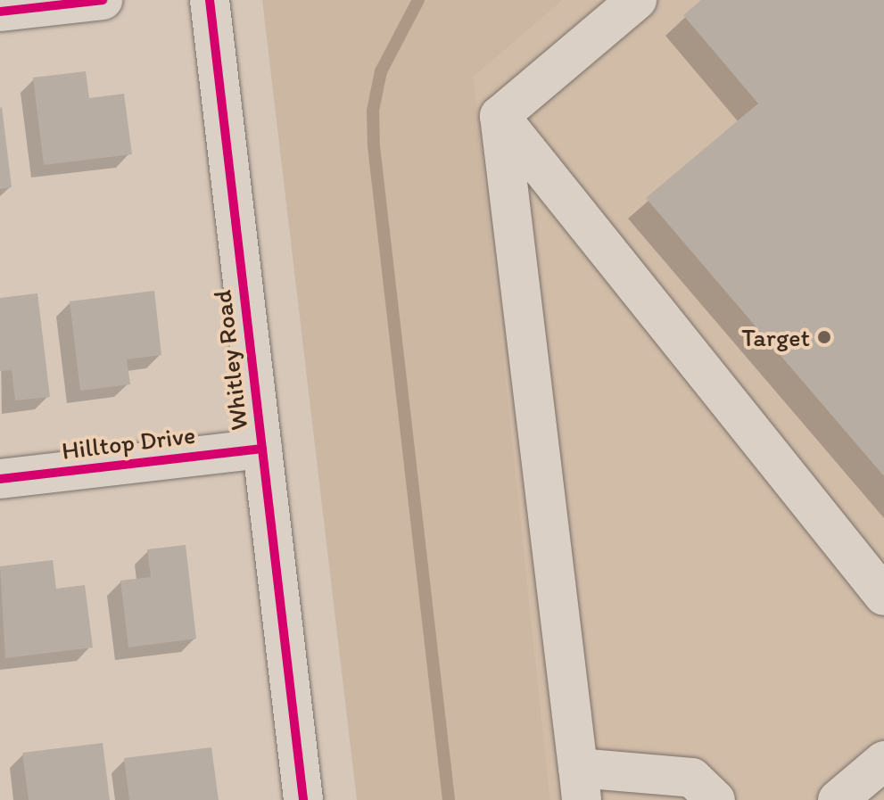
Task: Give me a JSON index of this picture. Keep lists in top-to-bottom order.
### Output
{
  "streets": {
    "street": ["Whitley Road", "Hilltop Drive"]
  },
  "crossings": [
    ["Whitley Road", "Hilltop Drive"]
  ],
  "places": ["Target"]
}
